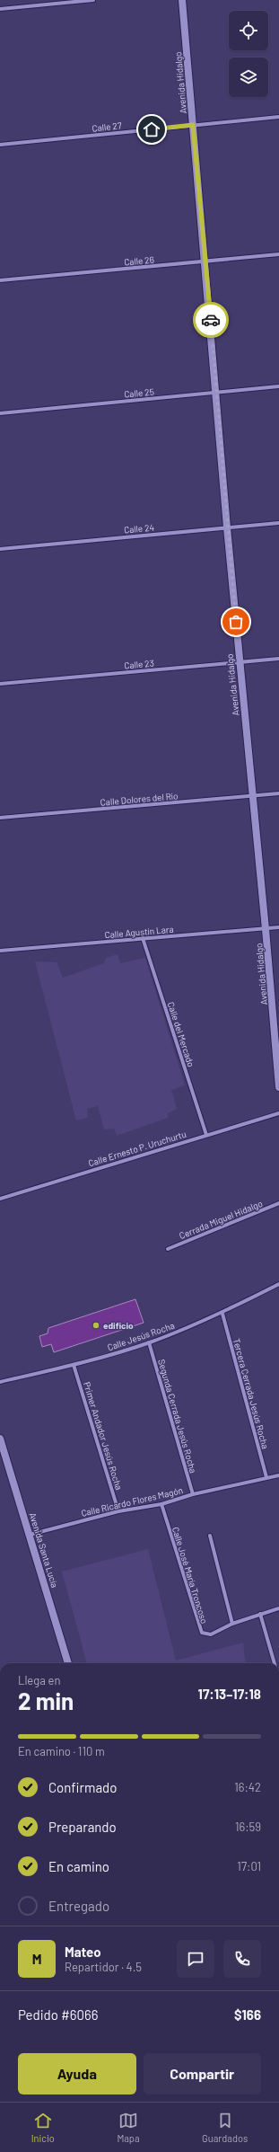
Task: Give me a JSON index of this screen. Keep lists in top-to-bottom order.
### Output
{
  "streets": {
    "street": [
      "Avenida Hidalgo",
      "Calle 27",
      "Calle 26",
      "Calle 25",
      "Calle 24",
      "Calle 23",
      "Calle Dolores del Río",
      "Calle Agustín Lara",
      "Calle del Mercado",
      "Calle Ernesto P. Uruchurtu",
      "Cerrada Miguel Hidalgo",
      "Calle Jesús Rocha",
      "Tercera Cerrada Jesús Rocha",
      "Segunda Cerrada Jesús Rocha",
      "Primer Andador Jesús Rocha",
      "Calle Ricardo Flores Magón",
      "Avenida Santa Lucía",
      "Calle José María Troncoso"
    ]
  },
  "crossings": [
    ["Avenida Hidalgo", "Calle 27"],
    ["Avenida Hidalgo", "Calle 26"],
    ["Avenida Hidalgo", "Calle 25"],
    ["Avenida Hidalgo", "Calle 24"],
    ["Avenida Hidalgo", "Calle 23"],
    ["Avenida Hidalgo", "Calle Dolores del Río"],
    ["Avenida Hidalgo", "Calle Agustín Lara"],
    ["Calle Agustín Lara", "Calle del Mercado"],
    ["Calle del Mercado", "Calle Ernesto P. Uruchurtu"],
    ["Calle Jesús Rocha", "Tercera Cerrada Jesús Rocha"],
    ["Calle Jesús Rocha", "Segunda Cerrada Jesús Rocha"],
    ["Calle Jesús Rocha", "Primer Andador Jesús Rocha"],
    ["Tercera Cerrada Jesús Rocha", "Calle Ricardo Flores Magón"],
    ["Segunda Cerrada Jesús Rocha", "Calle Ricardo Flores Magón"],
    ["Primer Andador Jesús Rocha", "Calle Ricardo Flores Magón"],
    ["Calle Ricardo Flores Magón", "Avenida Santa Lucía"],
    ["Calle Ricardo Flores Magón", "Calle José María Troncoso"]
  ],
  "places": ["edificio"],
  "page": {
    "heading": ["2 min", "Llega en", "17:13–17:18"],
    "panel": [
      "Mateo",
      "Repartidor · 4.5",
      "Pedido #6066",
      "$166"
    ],
    "bar": "En camino · 110 m",
    "list": [
      ["Confirmado", "16:42"],
      ["Preparando", "16:59"],
      ["En camino", "17:01"],
      "Entregado"
    ],
    "round": "M",
    "buttons": ["Ayuda", "Compartir"],
    "tabs": ["Inicio", "Mapa", "Guardados"]
  }
}
